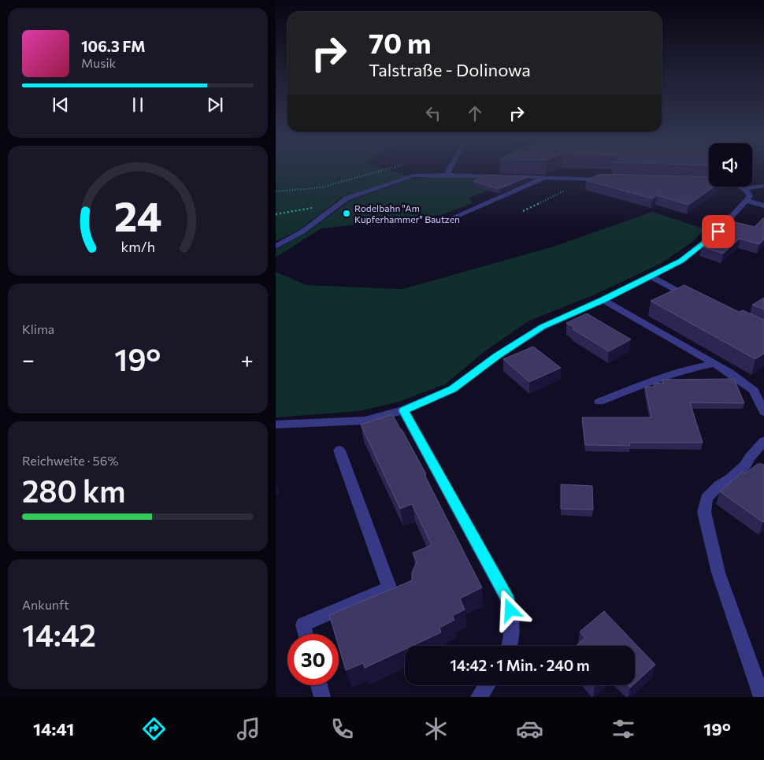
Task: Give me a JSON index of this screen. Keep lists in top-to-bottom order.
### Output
{
  "places": ["Rodelbahn \"Am Kupferhammer\" Bautzen"],
  "page": {
    "turn": ["70 m", "Talstraße - Dolinowa"],
    "song": ["106.3 FM", "Musik"],
    "tile": [
      "Klima",
      ["Reichweite · 56%", "280 km"],
      ["Ankunft", "14:42"]
    ],
    "heat": ["−", "19°", "+"],
    "limit": "30",
    "trip": "14:42 · 1 Min. · 240 m",
    "tabs": ["14:41", "19°"],
    "gauge": ["24", "km/h"]
  }
}
